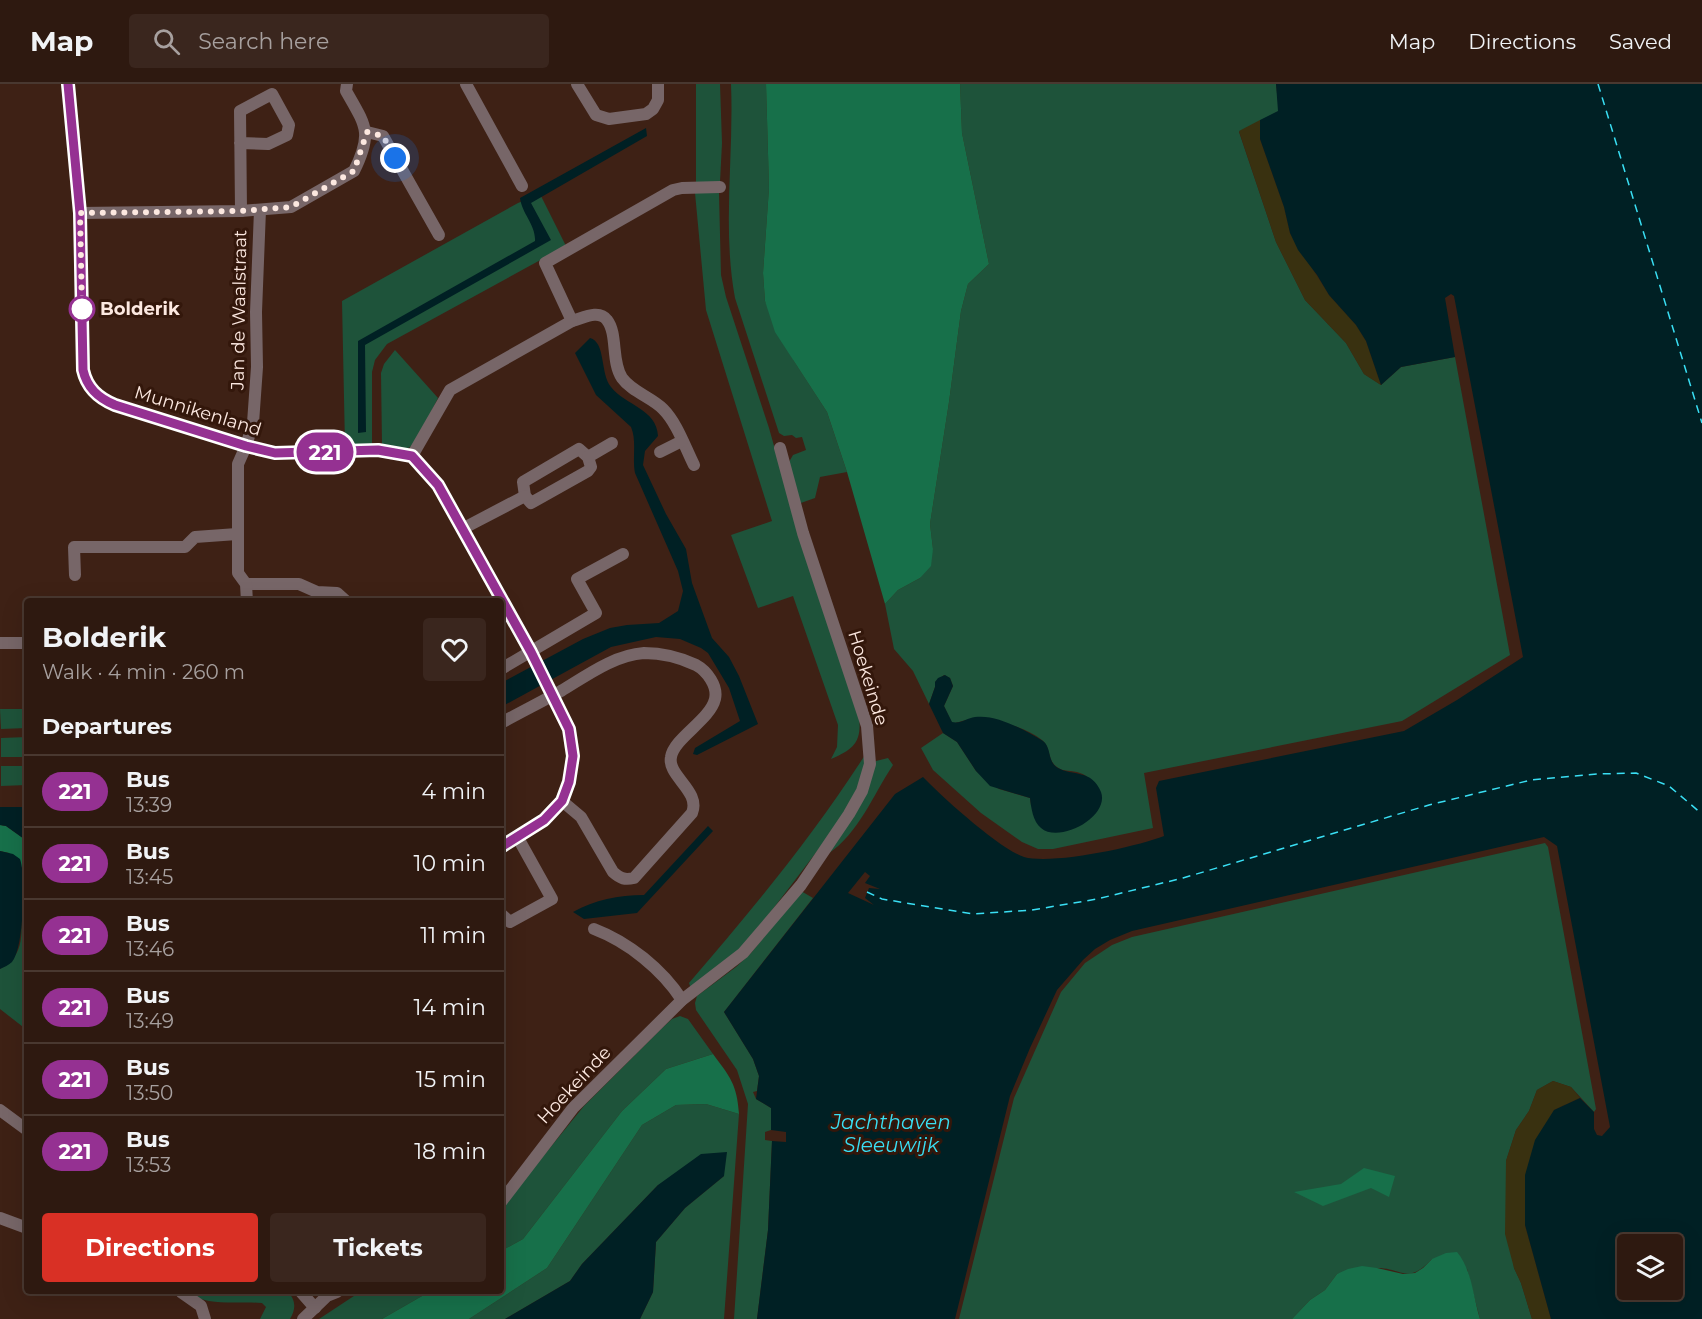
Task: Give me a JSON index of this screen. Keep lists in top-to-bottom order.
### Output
{
  "streets": {
    "street": ["Jan de Waalstraat", "Munnikenland", "Hoekeinde"]
  },
  "crossings": [
    ["Jan de Waalstraat", "Munnikenland"]
  ],
  "water": ["Jachthaven Sleeuwijk"],
  "places": ["Bolderik"],
  "lines": ["bus line 221"],
  "page": {
    "header": "Map",
    "search": "Search here",
    "nav": ["Map", "Directions", "Saved"],
    "on_map": "221",
    "heading": [
      ["Bolderik", "Walk · 4 min · 260 m"],
      "Departures"
    ],
    "list": [
      {
        "mark": "221",
        "name": "Bus",
        "note": "13:39",
        "value": "4 min"
      },
      {
        "mark": "221",
        "name": "Bus",
        "note": "13:45",
        "value": "10 min"
      },
      {
        "mark": "221",
        "name": "Bus",
        "note": "13:46",
        "value": "11 min"
      },
      {
        "mark": "221",
        "name": "Bus",
        "note": "13:49",
        "value": "14 min"
      },
      {
        "mark": "221",
        "name": "Bus",
        "note": "13:50",
        "value": "15 min"
      },
      {
        "mark": "221",
        "name": "Bus",
        "note": "13:53",
        "value": "18 min"
      }
    ],
    "buttons": ["Directions", "Tickets"]
  }
}
